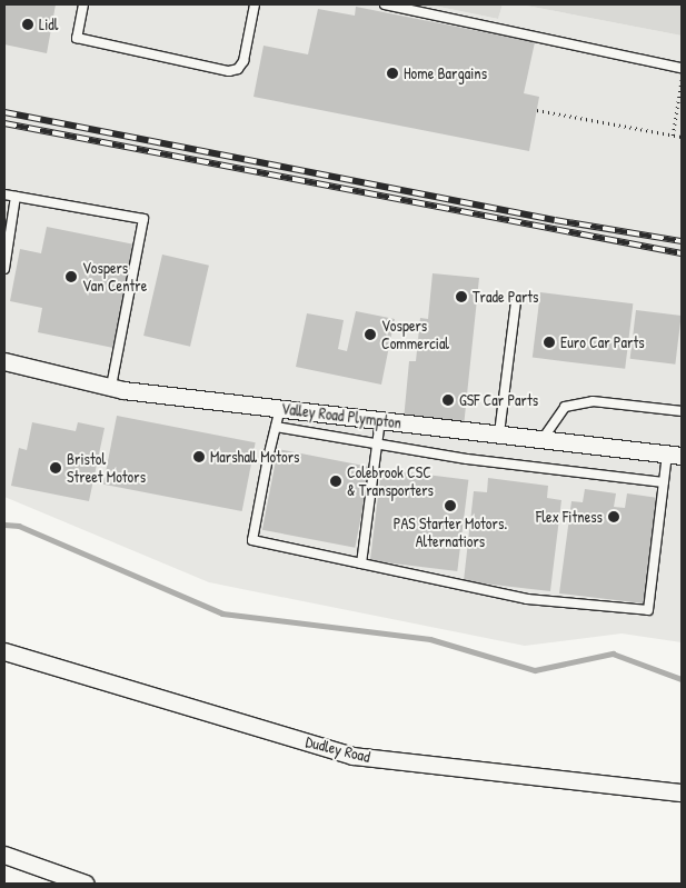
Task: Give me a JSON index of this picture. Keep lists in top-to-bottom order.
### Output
{
  "streets": {
    "street": ["Valley Road Plympton", "Dudley Road"]
  },
  "places": [
    "Lidl",
    "Home Bargains",
    "Vospers Van Centre",
    "Trade Parts",
    "Vospers Commercial",
    "Euro Car Parts",
    "GSF Car Parts",
    "Marshall Motors",
    "Bristol Street Motors",
    "Colebrook CSC & Transporters",
    "PAS Starter Motors. Alternatiors",
    "Flex Fitness"
  ]
}
